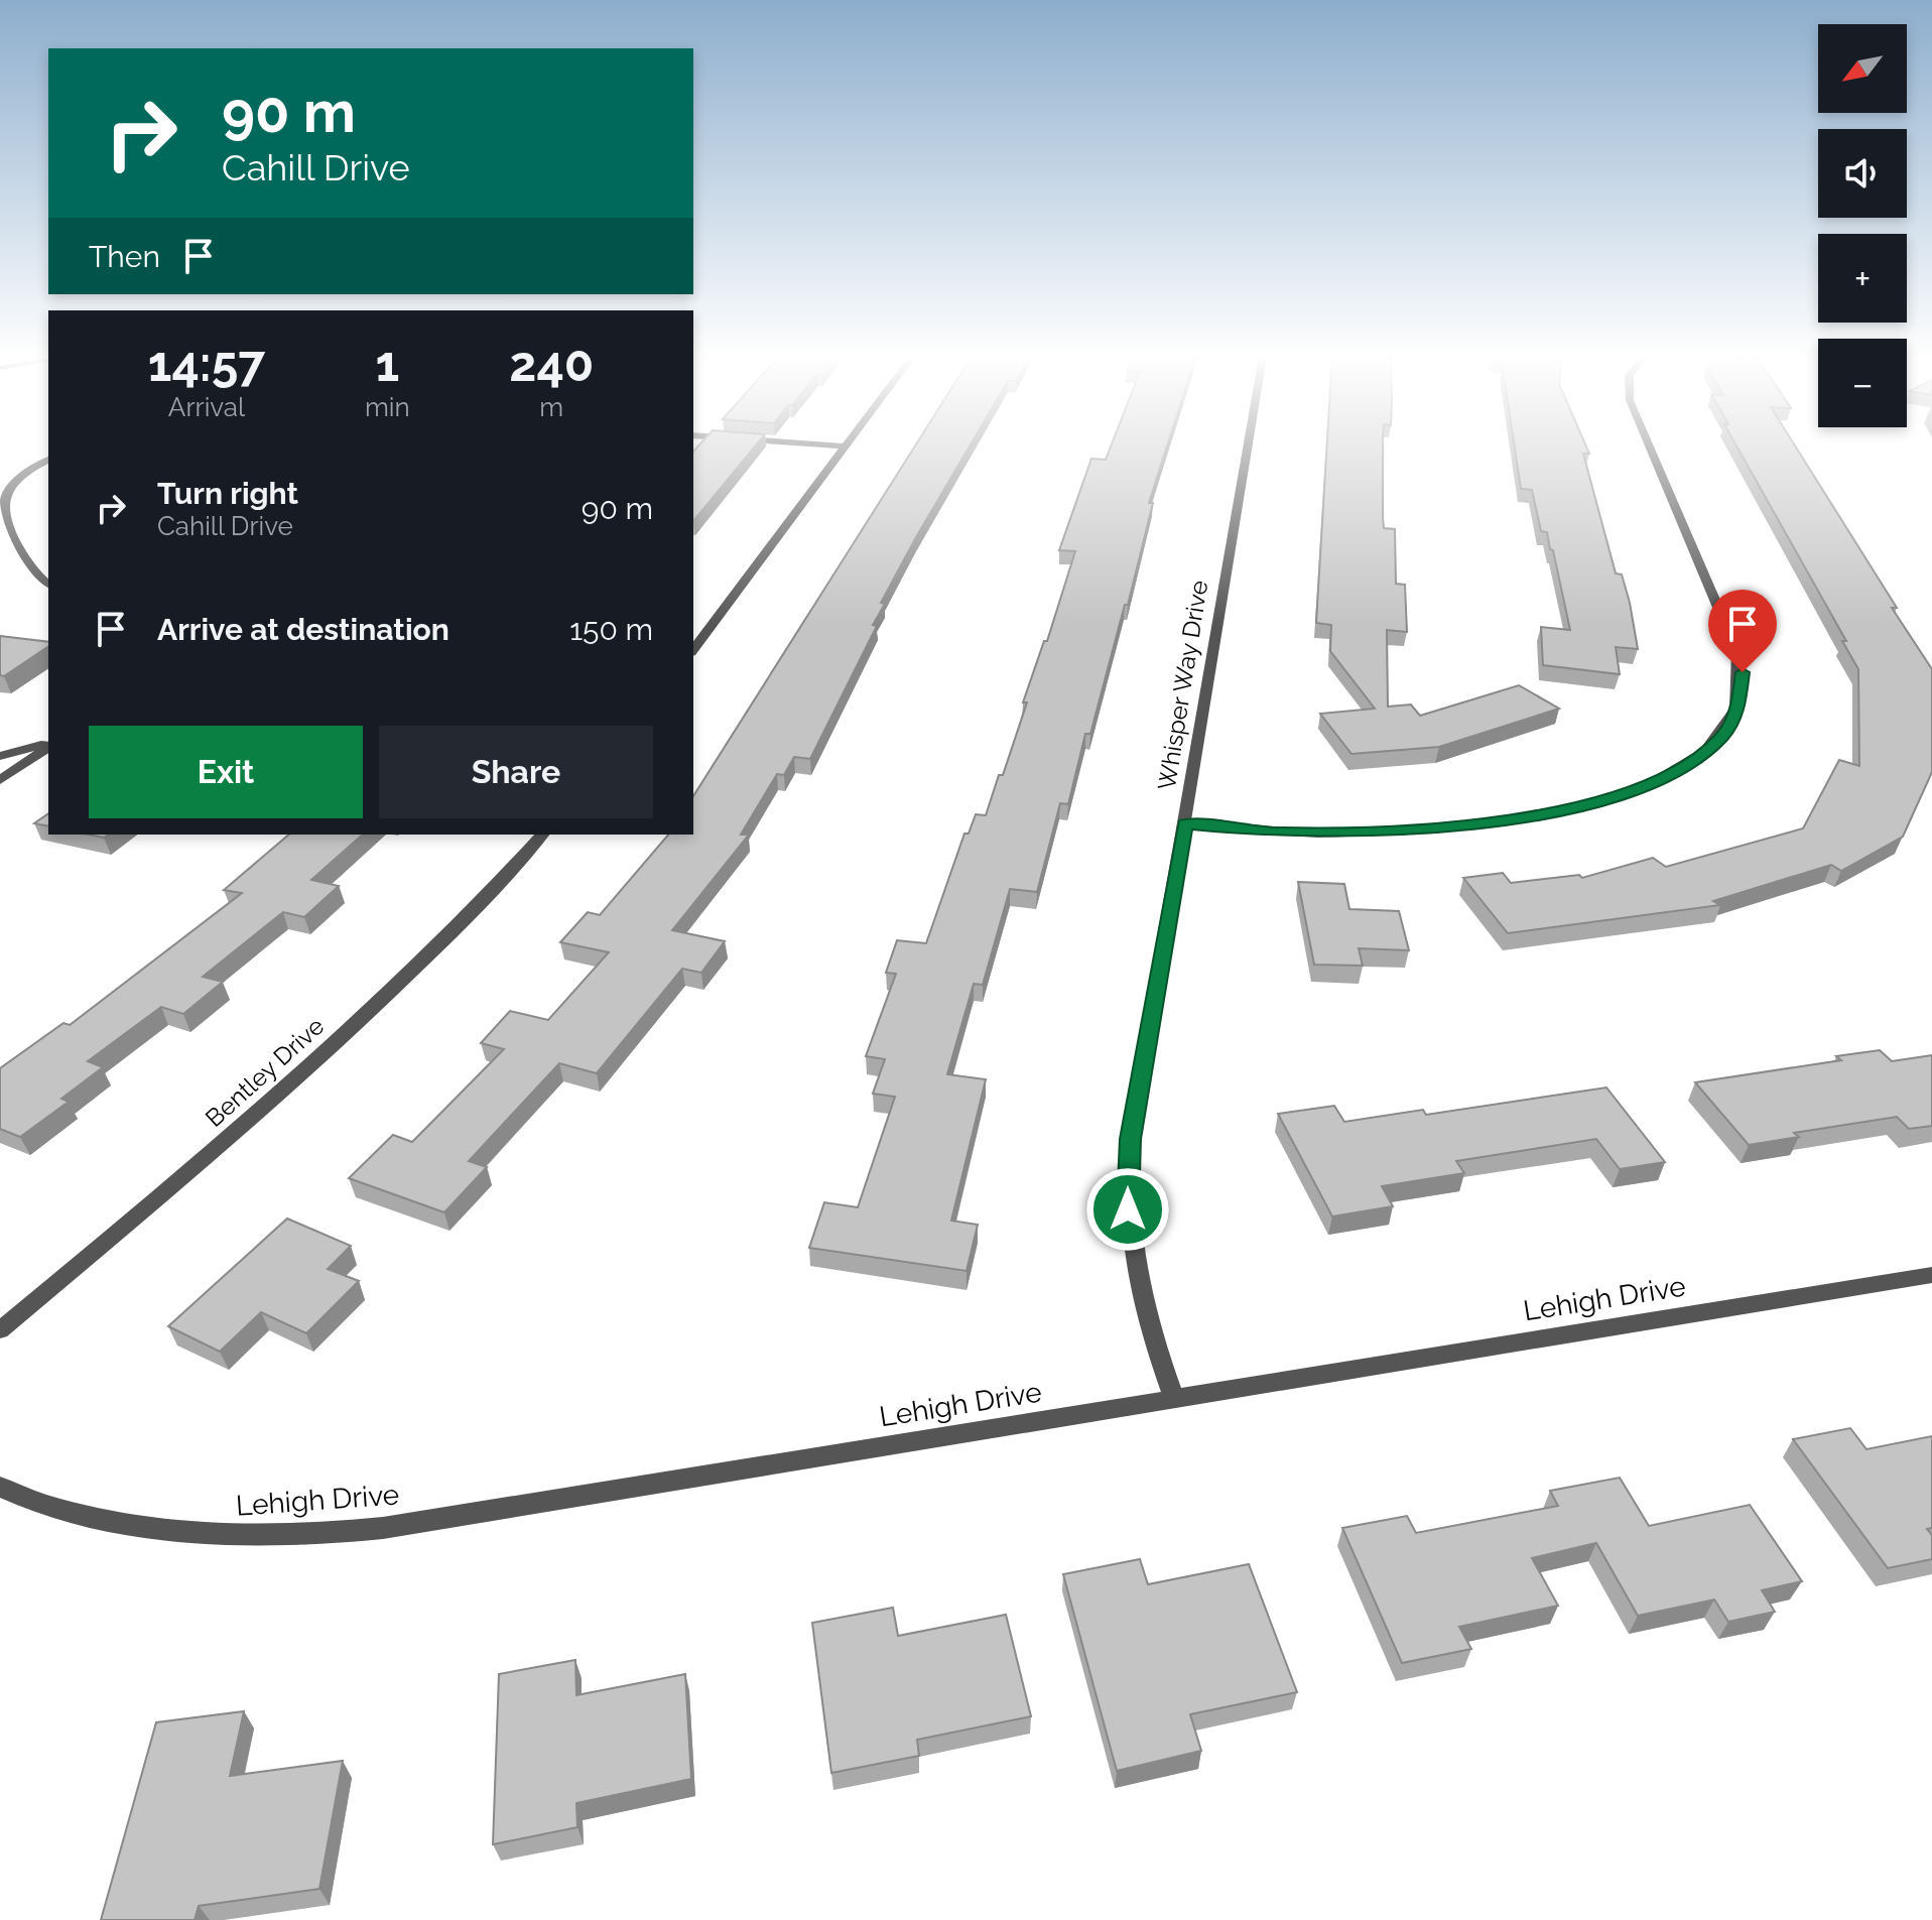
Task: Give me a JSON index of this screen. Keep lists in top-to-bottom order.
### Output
{
  "streets": {
    "street": ["Whisper Way Drive", "Bentley Drive", "Lehigh Drive"]
  },
  "crossings": [
    ["Whisper Way Drive", "Lehigh Drive"]
  ],
  "north": "bottom left",
  "page": {
    "map_buttons": ["+", "−"],
    "turn": ["90 m", "Cahill Drive"],
    "then": "Then",
    "eta": [
      "14:57",
      "Arrival",
      "1",
      "min",
      "240",
      "m"
    ],
    "list": [
      {
        "name": "Turn right",
        "note": "Cahill Drive",
        "value": "90 m"
      },
      {
        "name": "Arrive at destination",
        "value": "150 m"
      }
    ],
    "buttons": ["Exit", "Share"]
  }
}
